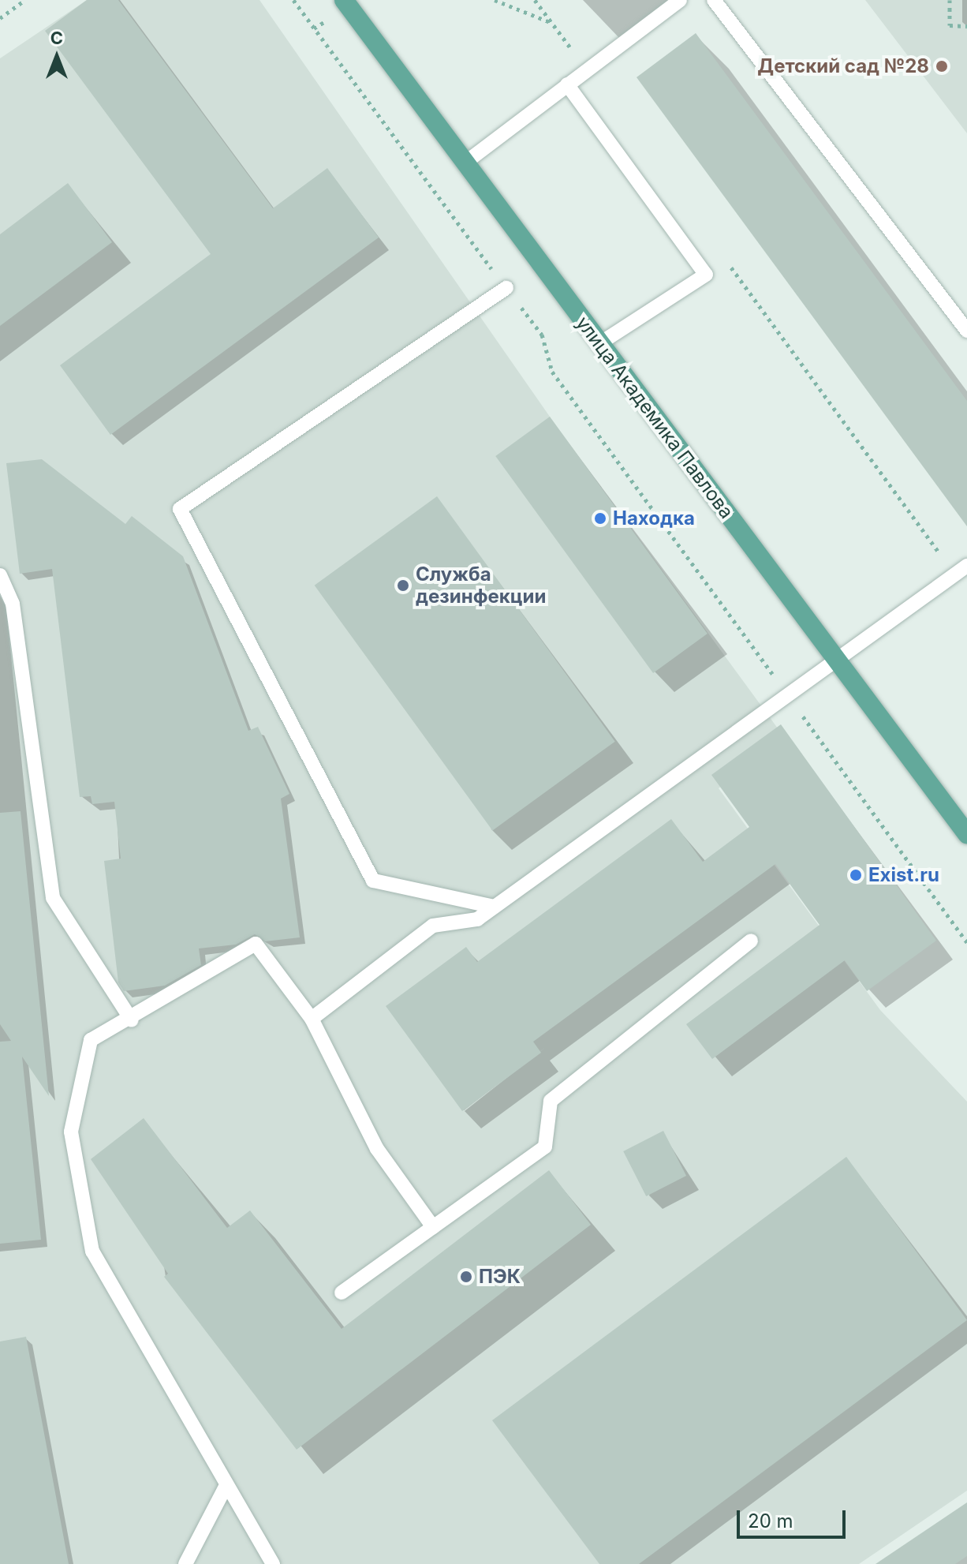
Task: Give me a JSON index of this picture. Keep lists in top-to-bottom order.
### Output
{
  "streets": {
    "main road": ["улица Академика Павлова"]
  },
  "places": [
    "Детский сад №28",
    "Находка",
    "Служба дезинфекции",
    "Exist.ru",
    "ПЭК"
  ],
  "scale_bar": "20 m",
  "north": "top"
}
